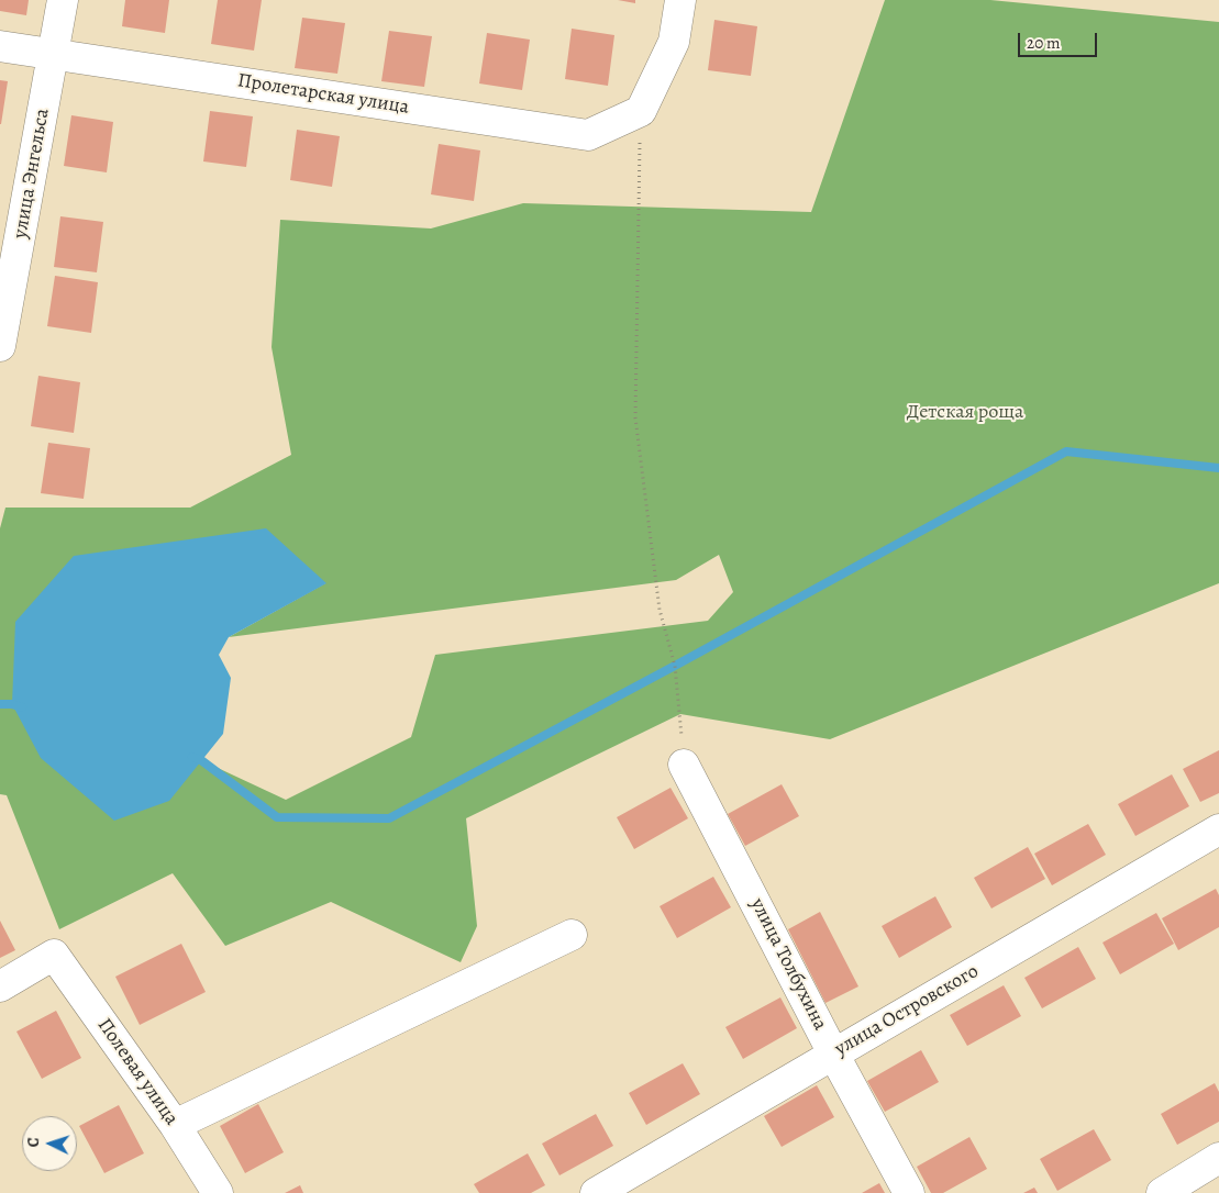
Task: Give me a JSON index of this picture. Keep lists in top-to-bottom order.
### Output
{
  "streets": {
    "street": [
      "Пролетарская улица",
      "улица Энгельса",
      "улица Толбухина",
      "улица Островского",
      "Полевая улица"
    ]
  },
  "crossings": [
    ["Пролетарская улица", "улица Энгельса"],
    ["улица Толбухина", "улица Островского"]
  ],
  "parks": ["Детская роща"],
  "scale_bar": "20 m",
  "north": "left"
}
